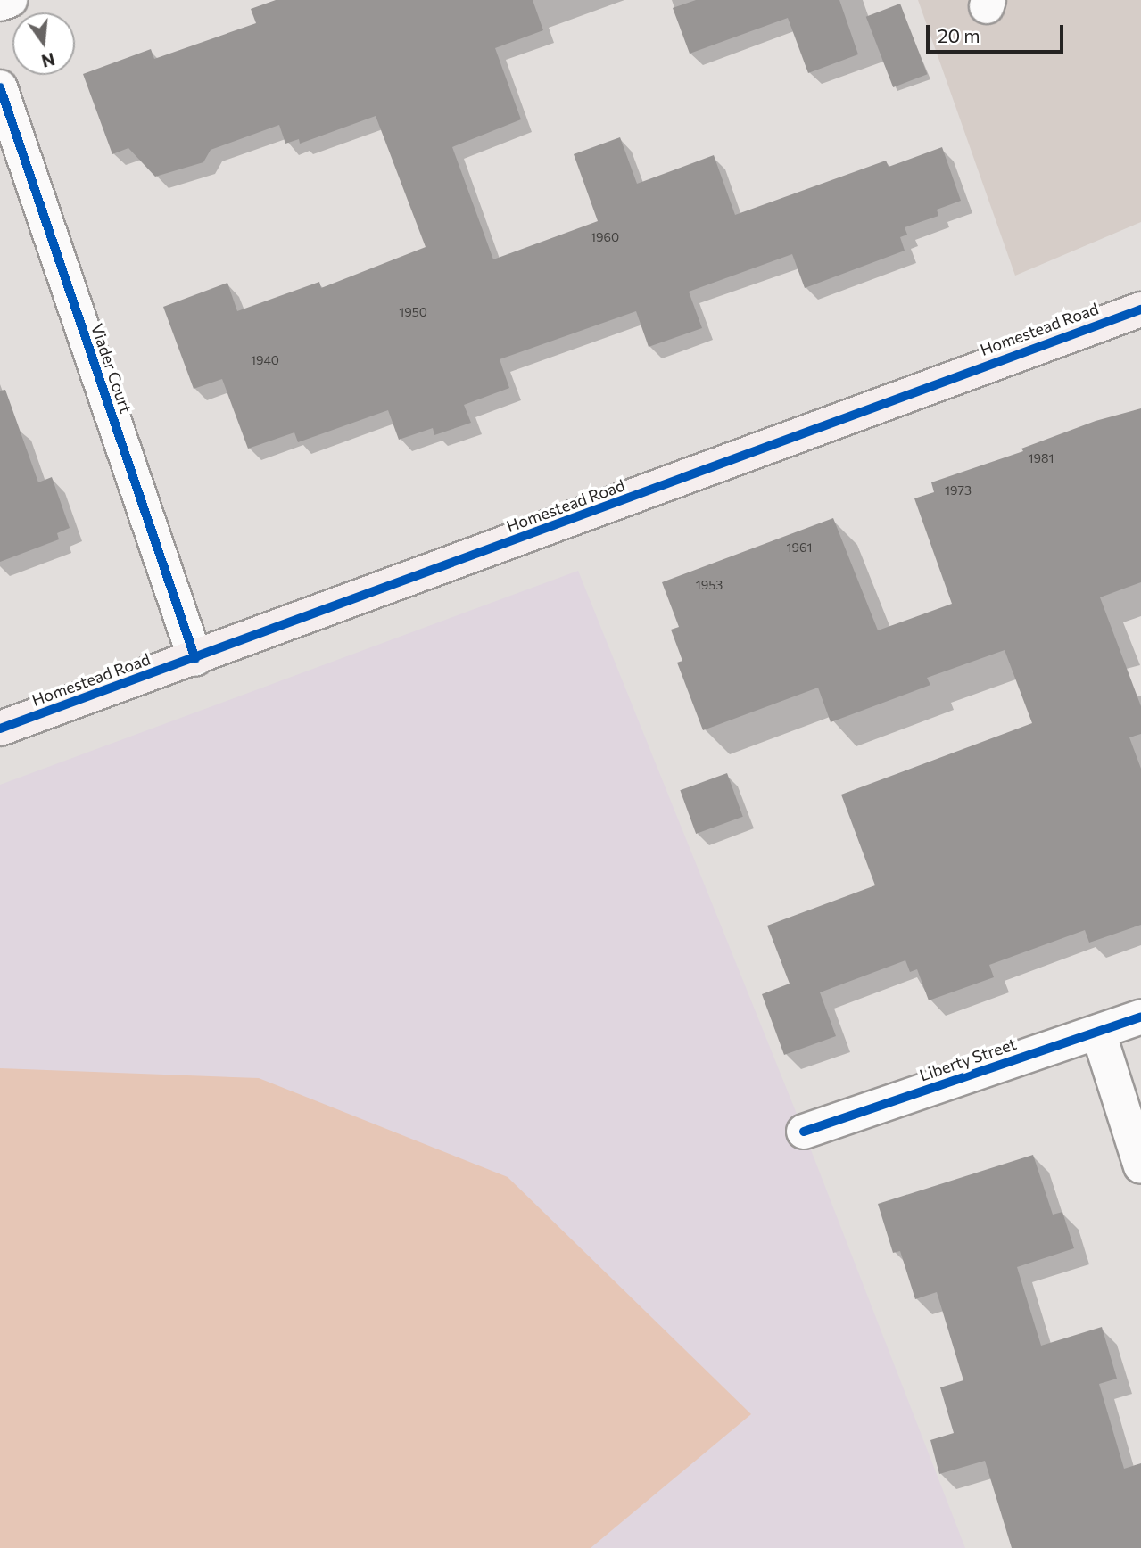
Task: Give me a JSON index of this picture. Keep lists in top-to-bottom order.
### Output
{
  "streets": {
    "main road": ["Homestead Road"],
    "street": ["Viader Court", "Liberty Street"]
  },
  "crossings": [
    ["Homestead Road", "Viader Court"]
  ],
  "house_numbers": [
    "1960",
    "1950",
    "1940",
    "1981",
    "1973",
    "1961",
    "1953"
  ],
  "scale_bar": "20 m",
  "north": "bottom"
}
